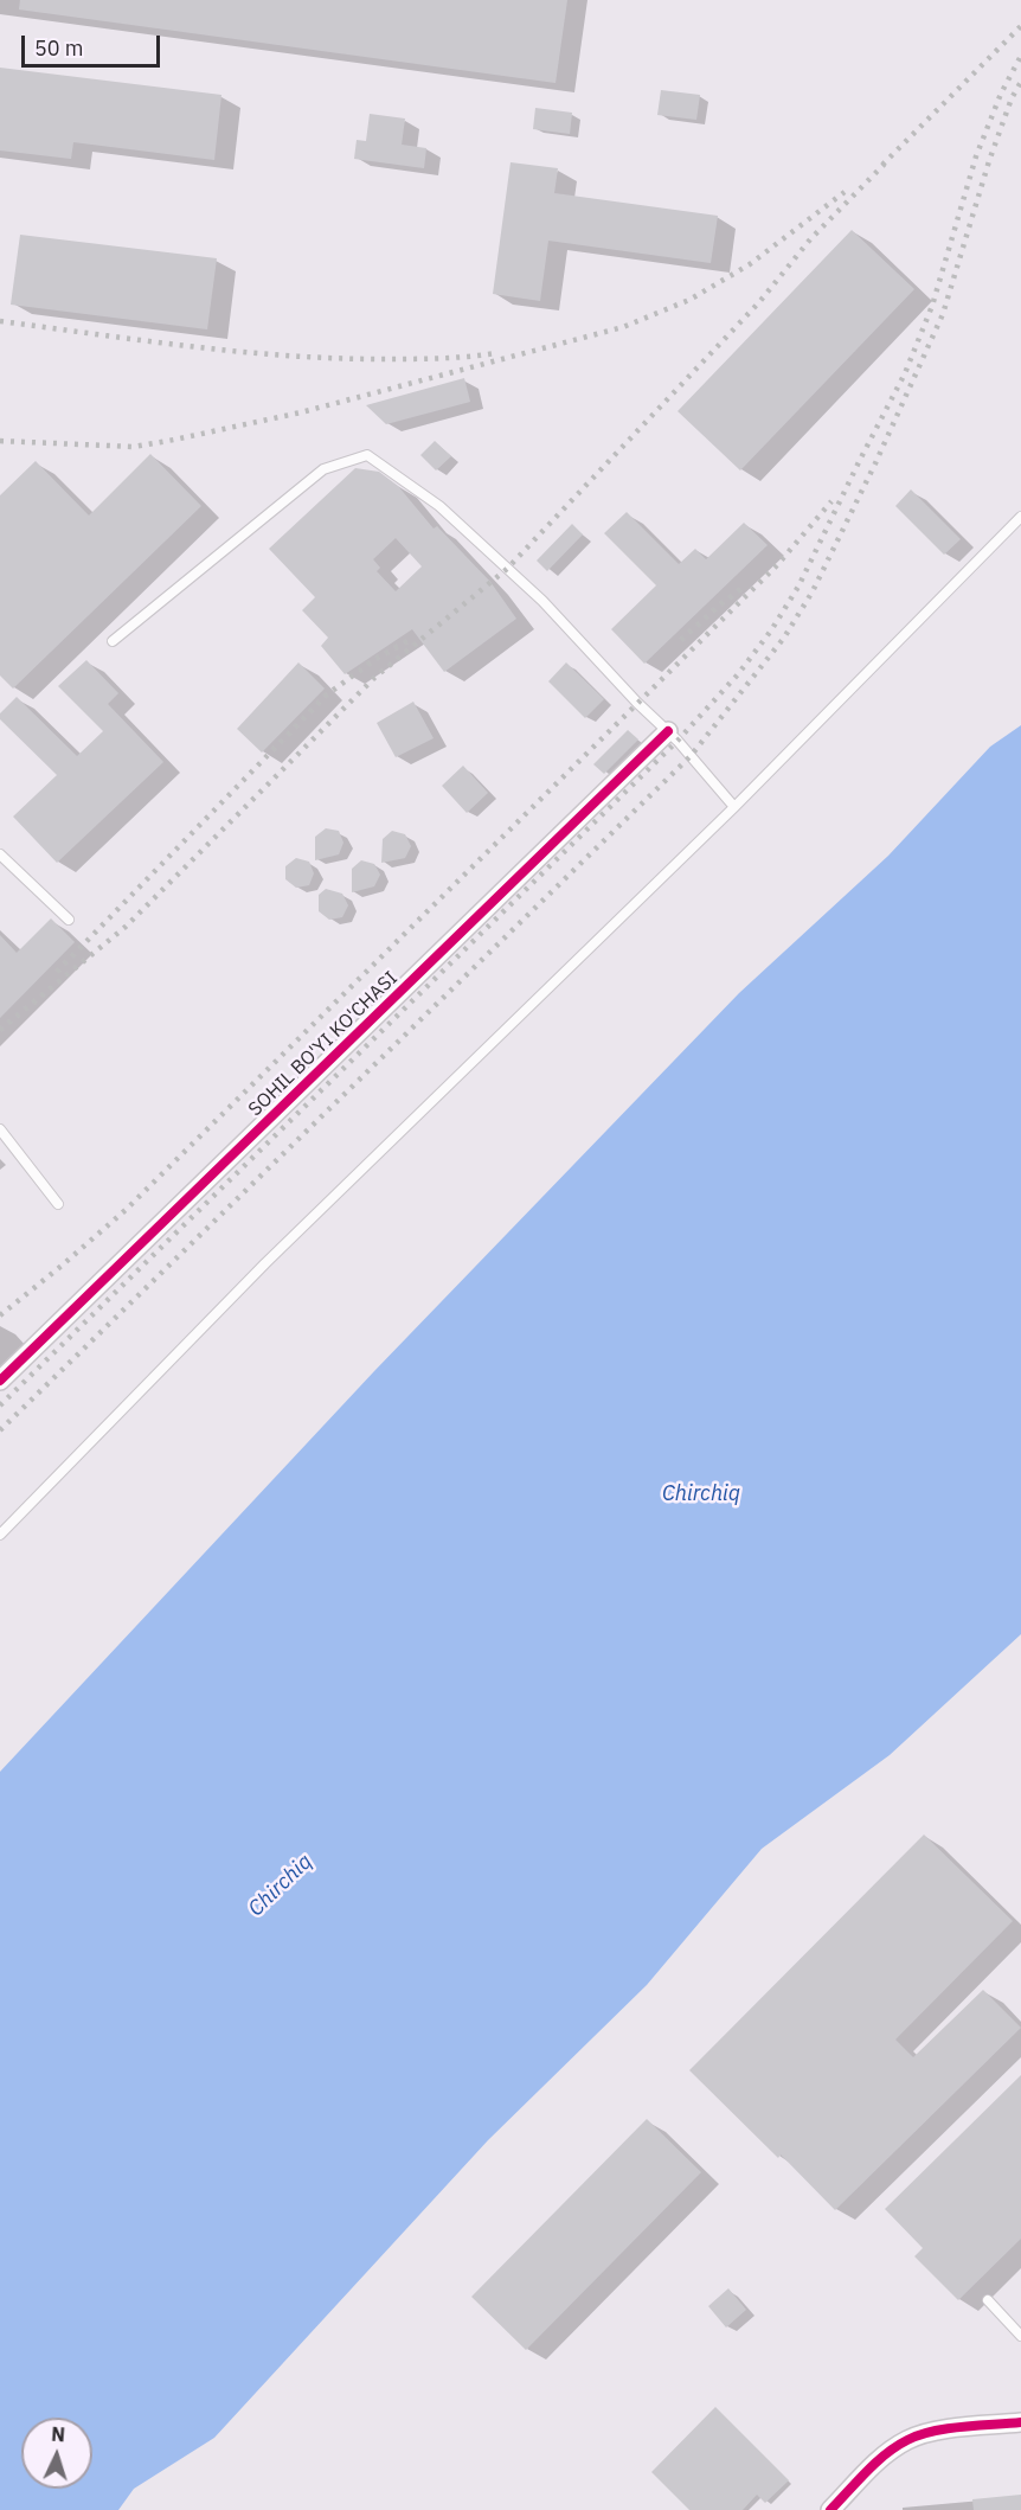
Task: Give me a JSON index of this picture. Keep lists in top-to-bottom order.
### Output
{
  "streets": {
    "street": ["SOHIL BO'YI KO'CHASI"]
  },
  "water": ["Chirchiq"],
  "scale_bar": "50 m",
  "north": "top"
}
